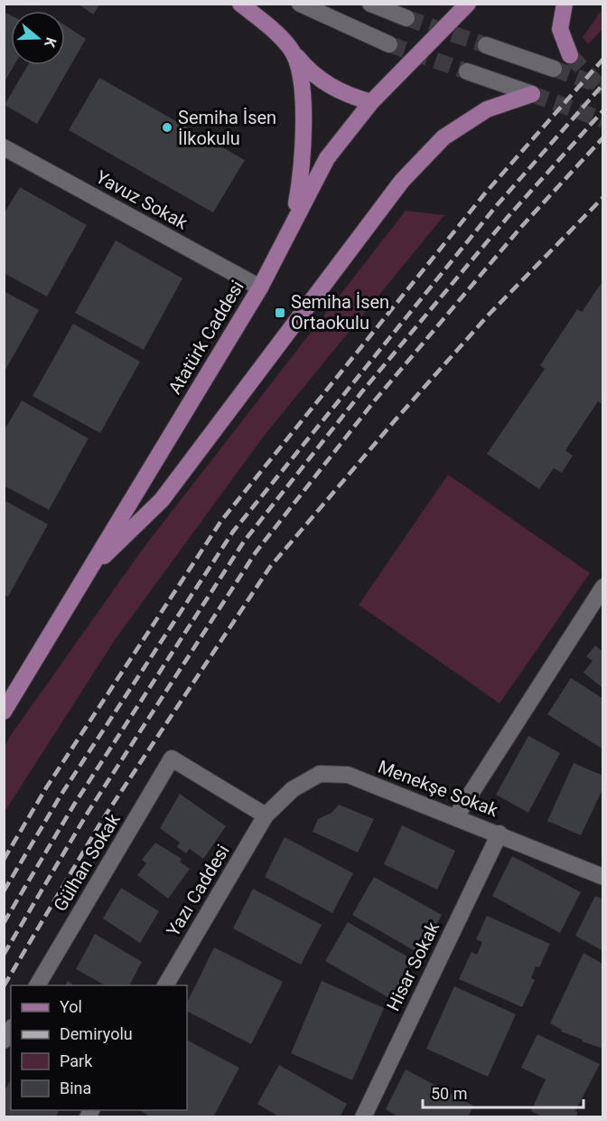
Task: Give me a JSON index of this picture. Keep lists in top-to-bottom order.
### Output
{
  "streets": {
    "main road": ["Atatürk Caddesi"],
    "street": [
      "Yavuz Sokak",
      "Menekşe Sokak",
      "Gülhan Sokak",
      "Yazı Caddesi",
      "Hisar Sokak"
    ]
  },
  "crossings": [
    ["Yavuz Sokak", "Atatürk Caddesi"],
    ["Menekşe Sokak", "Gülhan Sokak"],
    ["Menekşe Sokak", "Yazı Caddesi"],
    ["Menekşe Sokak", "Hisar Sokak"],
    ["Gülhan Sokak", "Yazı Caddesi"]
  ],
  "places": {
    "other": ["Semiha İsen İlkokulu"],
    "transit": ["Semiha İsen Ortaokulu"]
  },
  "legend": [
    "Yol",
    "Demiryolu",
    "Park",
    "Bina"
  ],
  "scale_bar": "50 m",
  "north": "right"
}
